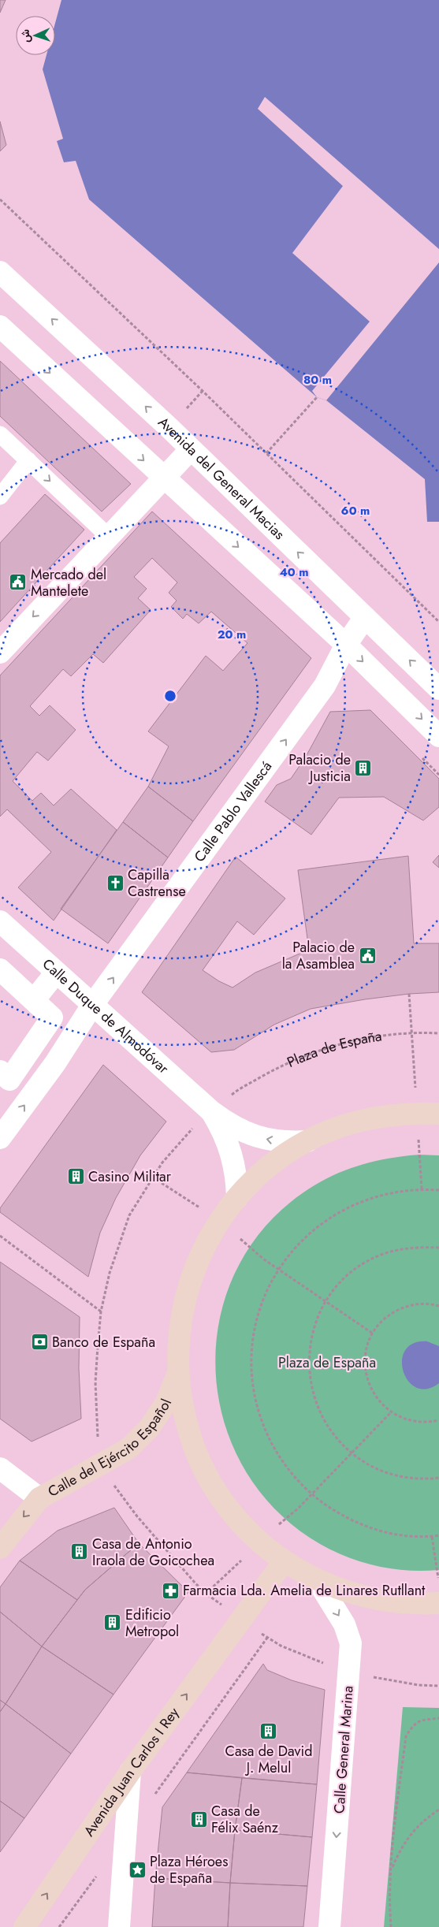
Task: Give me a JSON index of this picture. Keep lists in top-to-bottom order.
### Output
{
  "streets": {
    "main road": ["Calle del Ejército Español", "Avenida Juan Carlos I Rey"],
    "street": [
      "Avenida del General Macias",
      "Calle Pablo Vallescá",
      "Calle Duque de Almodóvar",
      "Calle General Marina"
    ],
    "path": ["Plaza de España"]
  },
  "crossings": [
    ["Avenida del General Macias", "Calle Pablo Vallescá"],
    ["Calle Pablo Vallescá", "Calle Duque de Almodóvar"]
  ],
  "one_way": ["Calle Pablo Vallescá", "Calle General Marina", "Avenida Juan Carlos I Rey"],
  "parks": ["Plaza de España"],
  "places": {
    "public building": ["Mercado del Mantelete", "Palacio de la Asamblea"],
    "building": [
      "Palacio de Justicia",
      "Casino Militar",
      "Casa de Antonio Iraola de Goicochea",
      "Edificio Metropol",
      "Casa de David J. Melul",
      "Casa de Félix Saénz"
    ],
    "church": ["Capilla Castrense"],
    "bank": ["Banco de España"],
    "pharmacy": ["Farmacia Lda. Amelia de Linares Rutllant"],
    "place": ["Plaza Héroes de España"]
  },
  "north": "left",
  "rings": [
    "80 m",
    "60 m",
    "40 m",
    "20 m"
  ]
}
